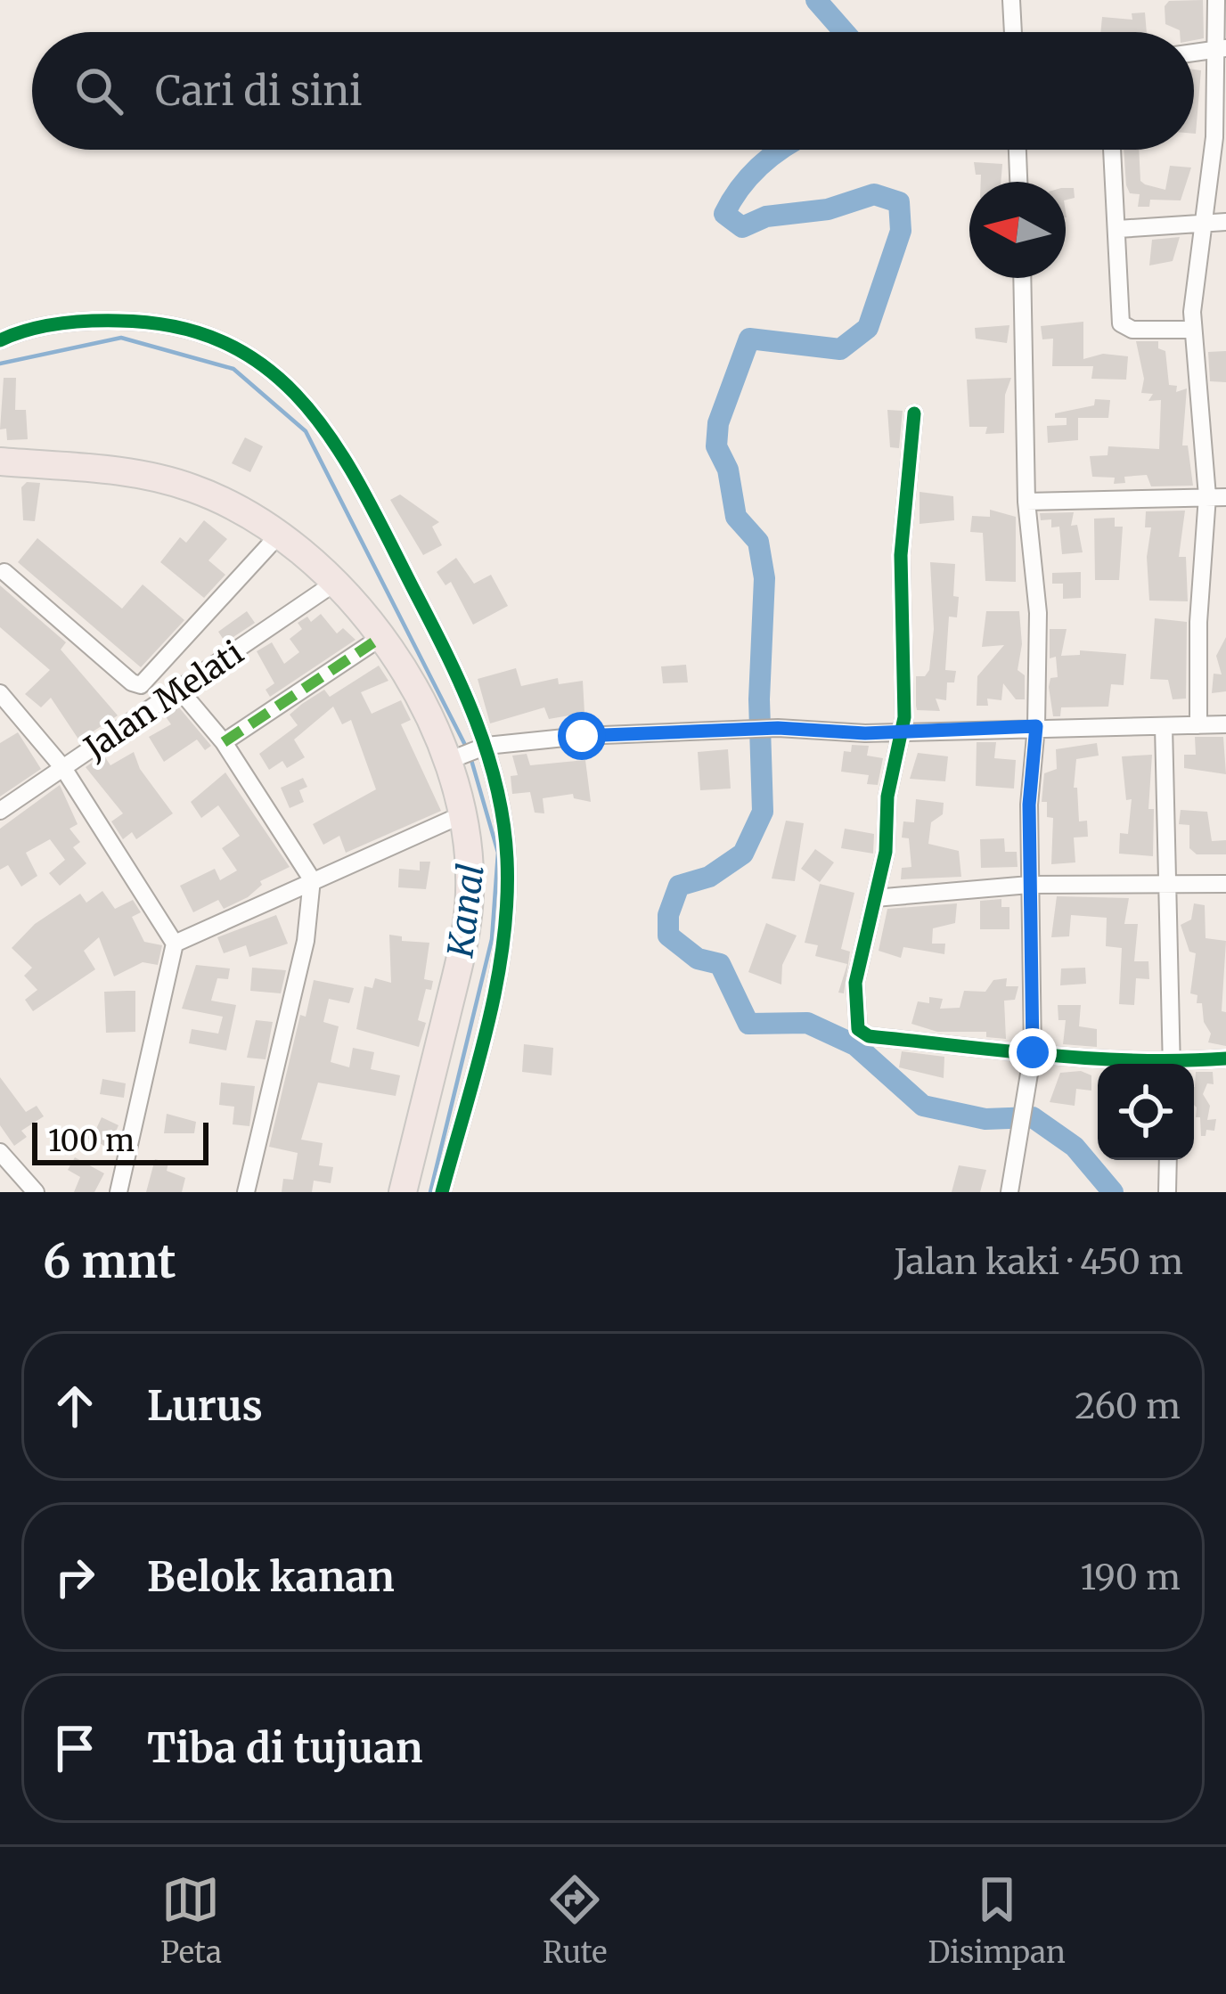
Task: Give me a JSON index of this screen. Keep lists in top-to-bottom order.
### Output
{
  "streets": {
    "street": ["Jalan Melati"]
  },
  "water": ["Kanal"],
  "scale_bar": "100 m",
  "north": "left",
  "page": {
    "search": "Cari di sini",
    "scale": "100 m",
    "heading": ["6 mnt", "Jalan kaki · 450 m"],
    "list": [
      ["Lurus", "260 m"],
      ["Belok kanan", "190 m"],
      "Tiba di tujuan"
    ],
    "nav": ["Peta", "Rute", "Disimpan"]
  }
}
